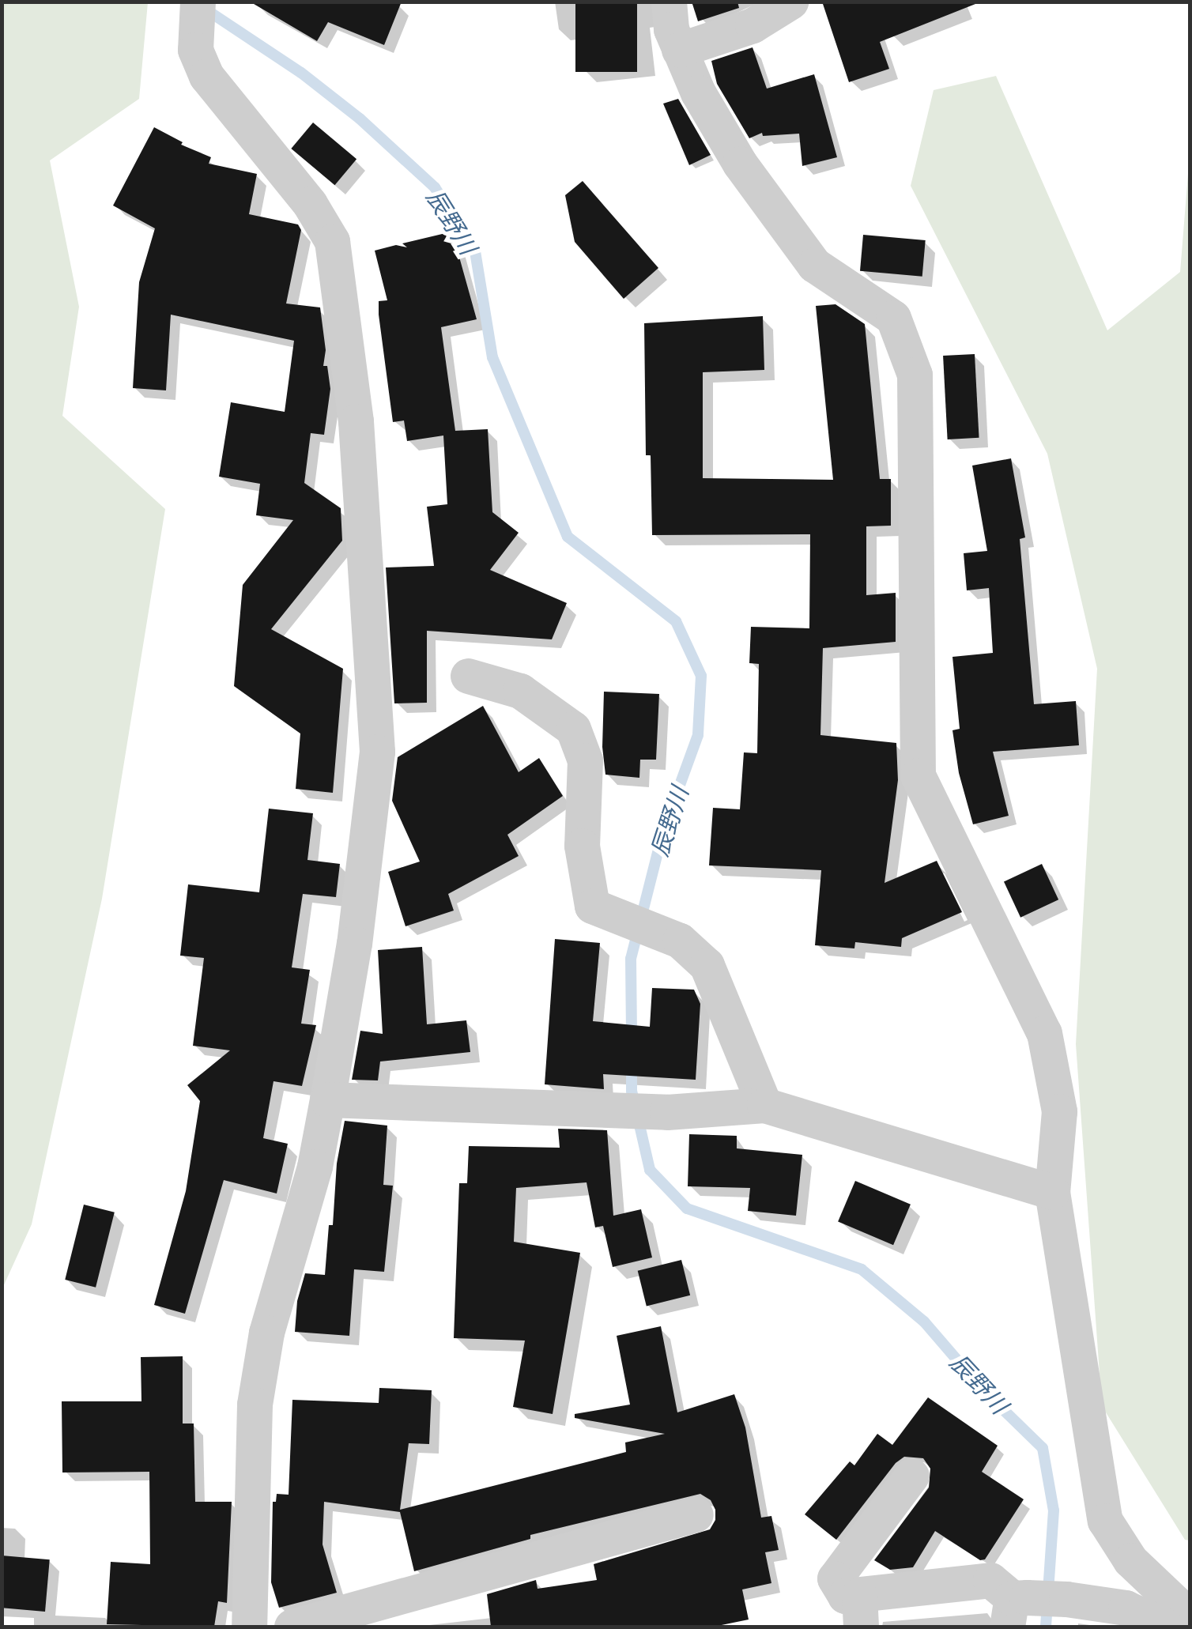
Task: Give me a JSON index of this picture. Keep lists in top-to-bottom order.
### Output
{
  "water": ["辰野川"]
}
